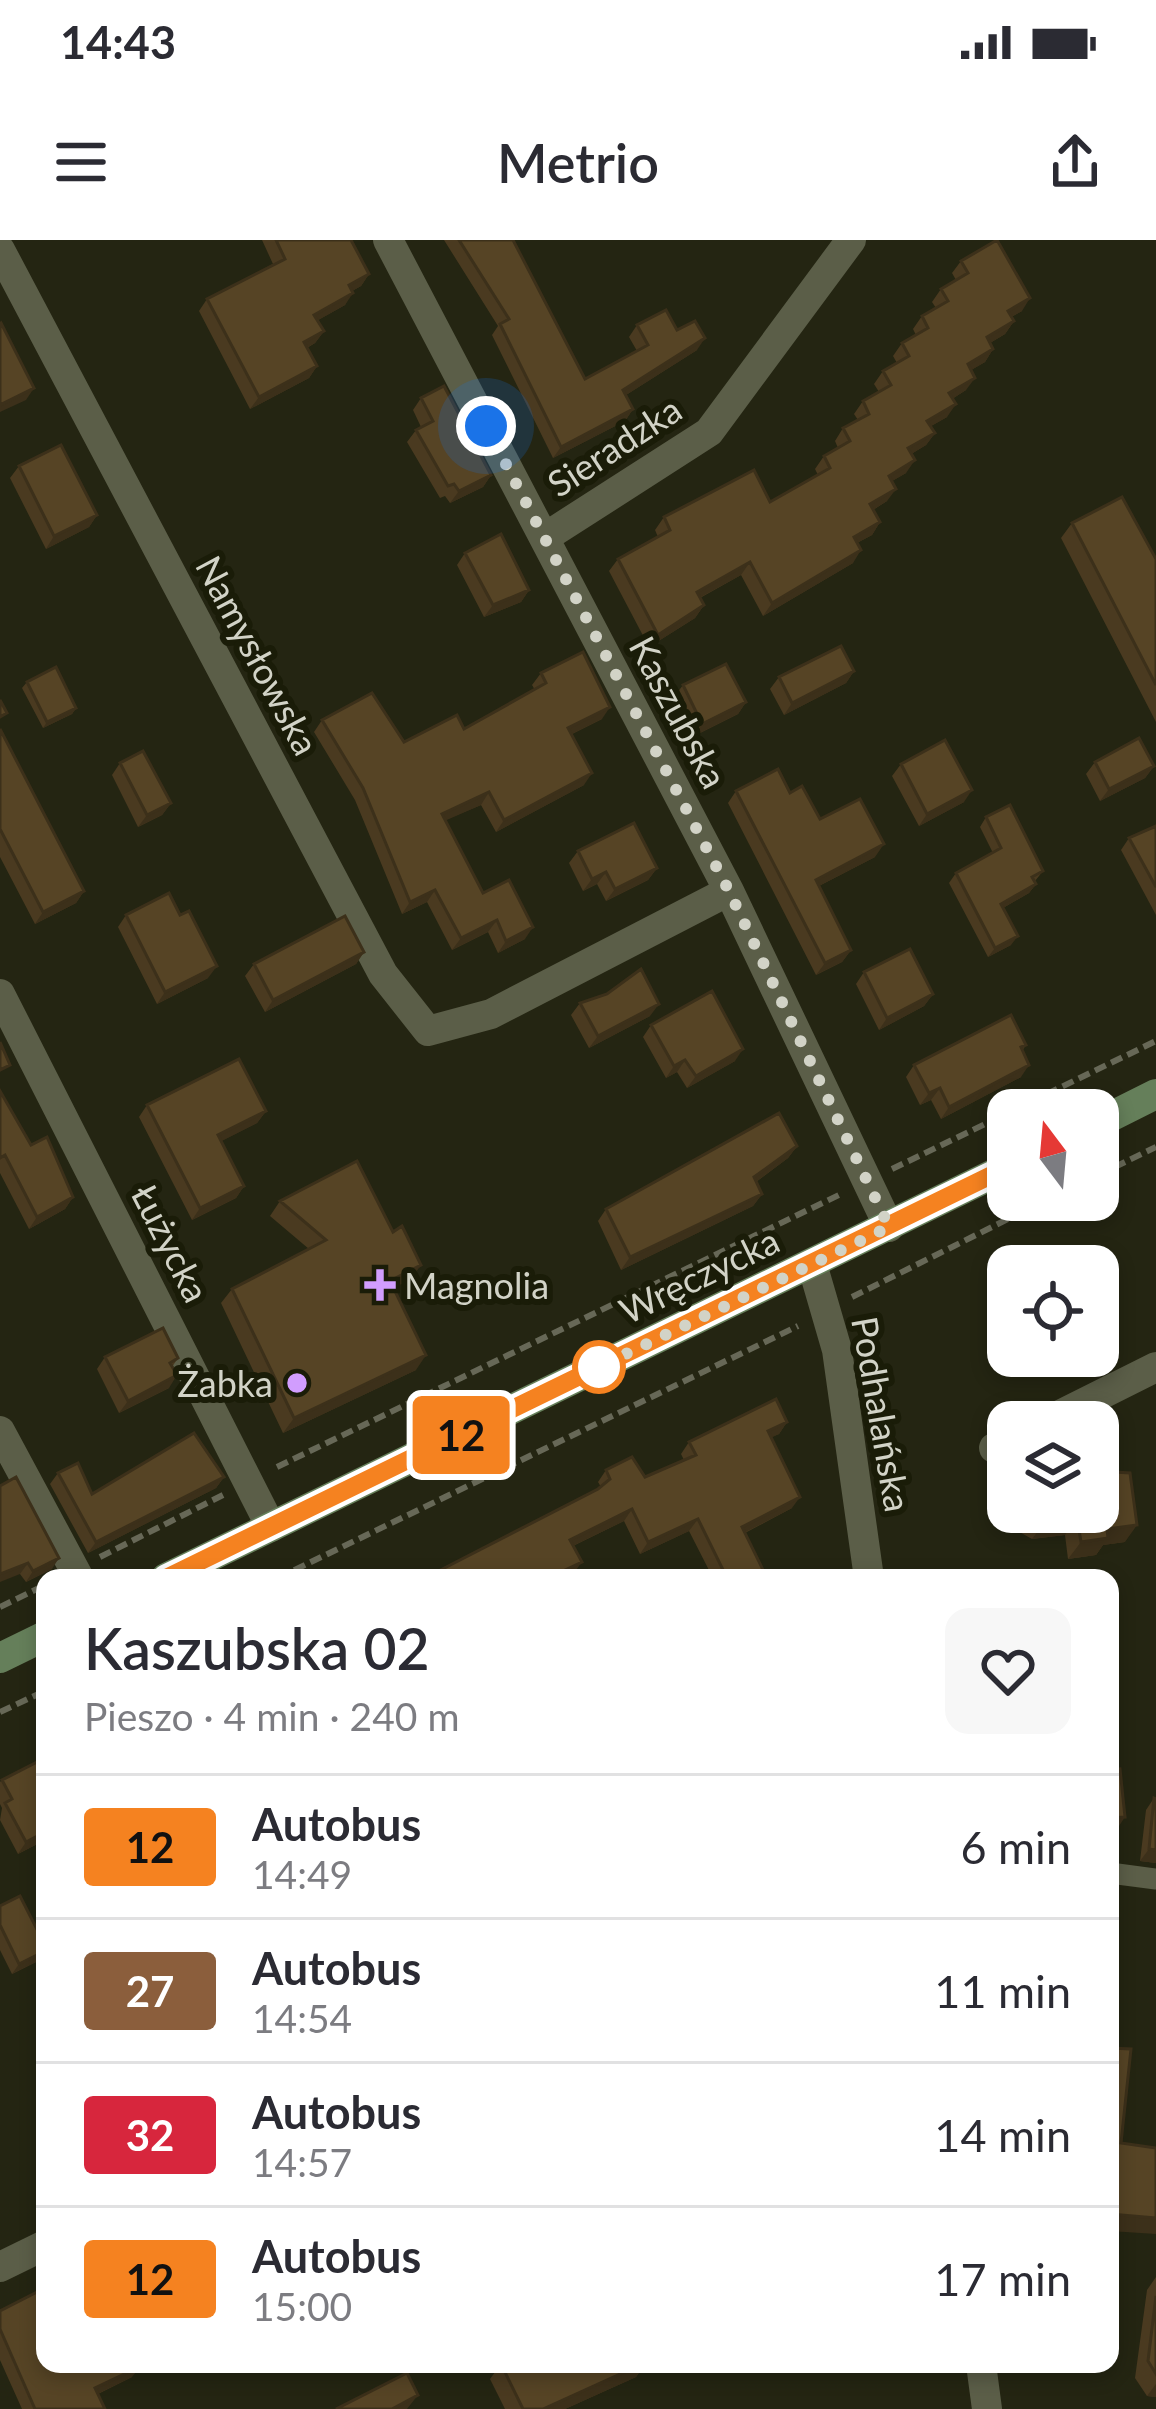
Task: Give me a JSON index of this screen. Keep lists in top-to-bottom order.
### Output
{
  "streets": {
    "main road": ["Wręczycka"],
    "street": [
      "Sieradzka",
      "Namysłowska",
      "Kaszubska",
      "Łużycka",
      "Podhalańska"
    ]
  },
  "crossings": [
    ["Sieradzka", "Kaszubska"],
    ["Namysłowska", "Kaszubska"],
    ["Kaszubska", "Wręczycka"],
    ["Łużycka", "Wręczycka"],
    ["Wręczycka", "Podhalańska"]
  ],
  "places": {
    "health": ["Magnolia"],
    "other": ["Żabka"]
  },
  "lines": ["bus line 12"],
  "north": "top",
  "page": {
    "status": "14:43",
    "header": "Metrio",
    "on_map": "12",
    "heading": ["Kaszubska 02", "Pieszo · 4 min · 240 m"],
    "list": [
      {
        "mark": "12",
        "name": "Autobus",
        "note": "14:49",
        "value": "6 min"
      },
      {
        "mark": "27",
        "name": "Autobus",
        "note": "14:54",
        "value": "11 min"
      },
      {
        "mark": "32",
        "name": "Autobus",
        "note": "14:57",
        "value": "14 min"
      },
      {
        "mark": "12",
        "name": "Autobus",
        "note": "15:00",
        "value": "17 min"
      }
    ]
  }
}
